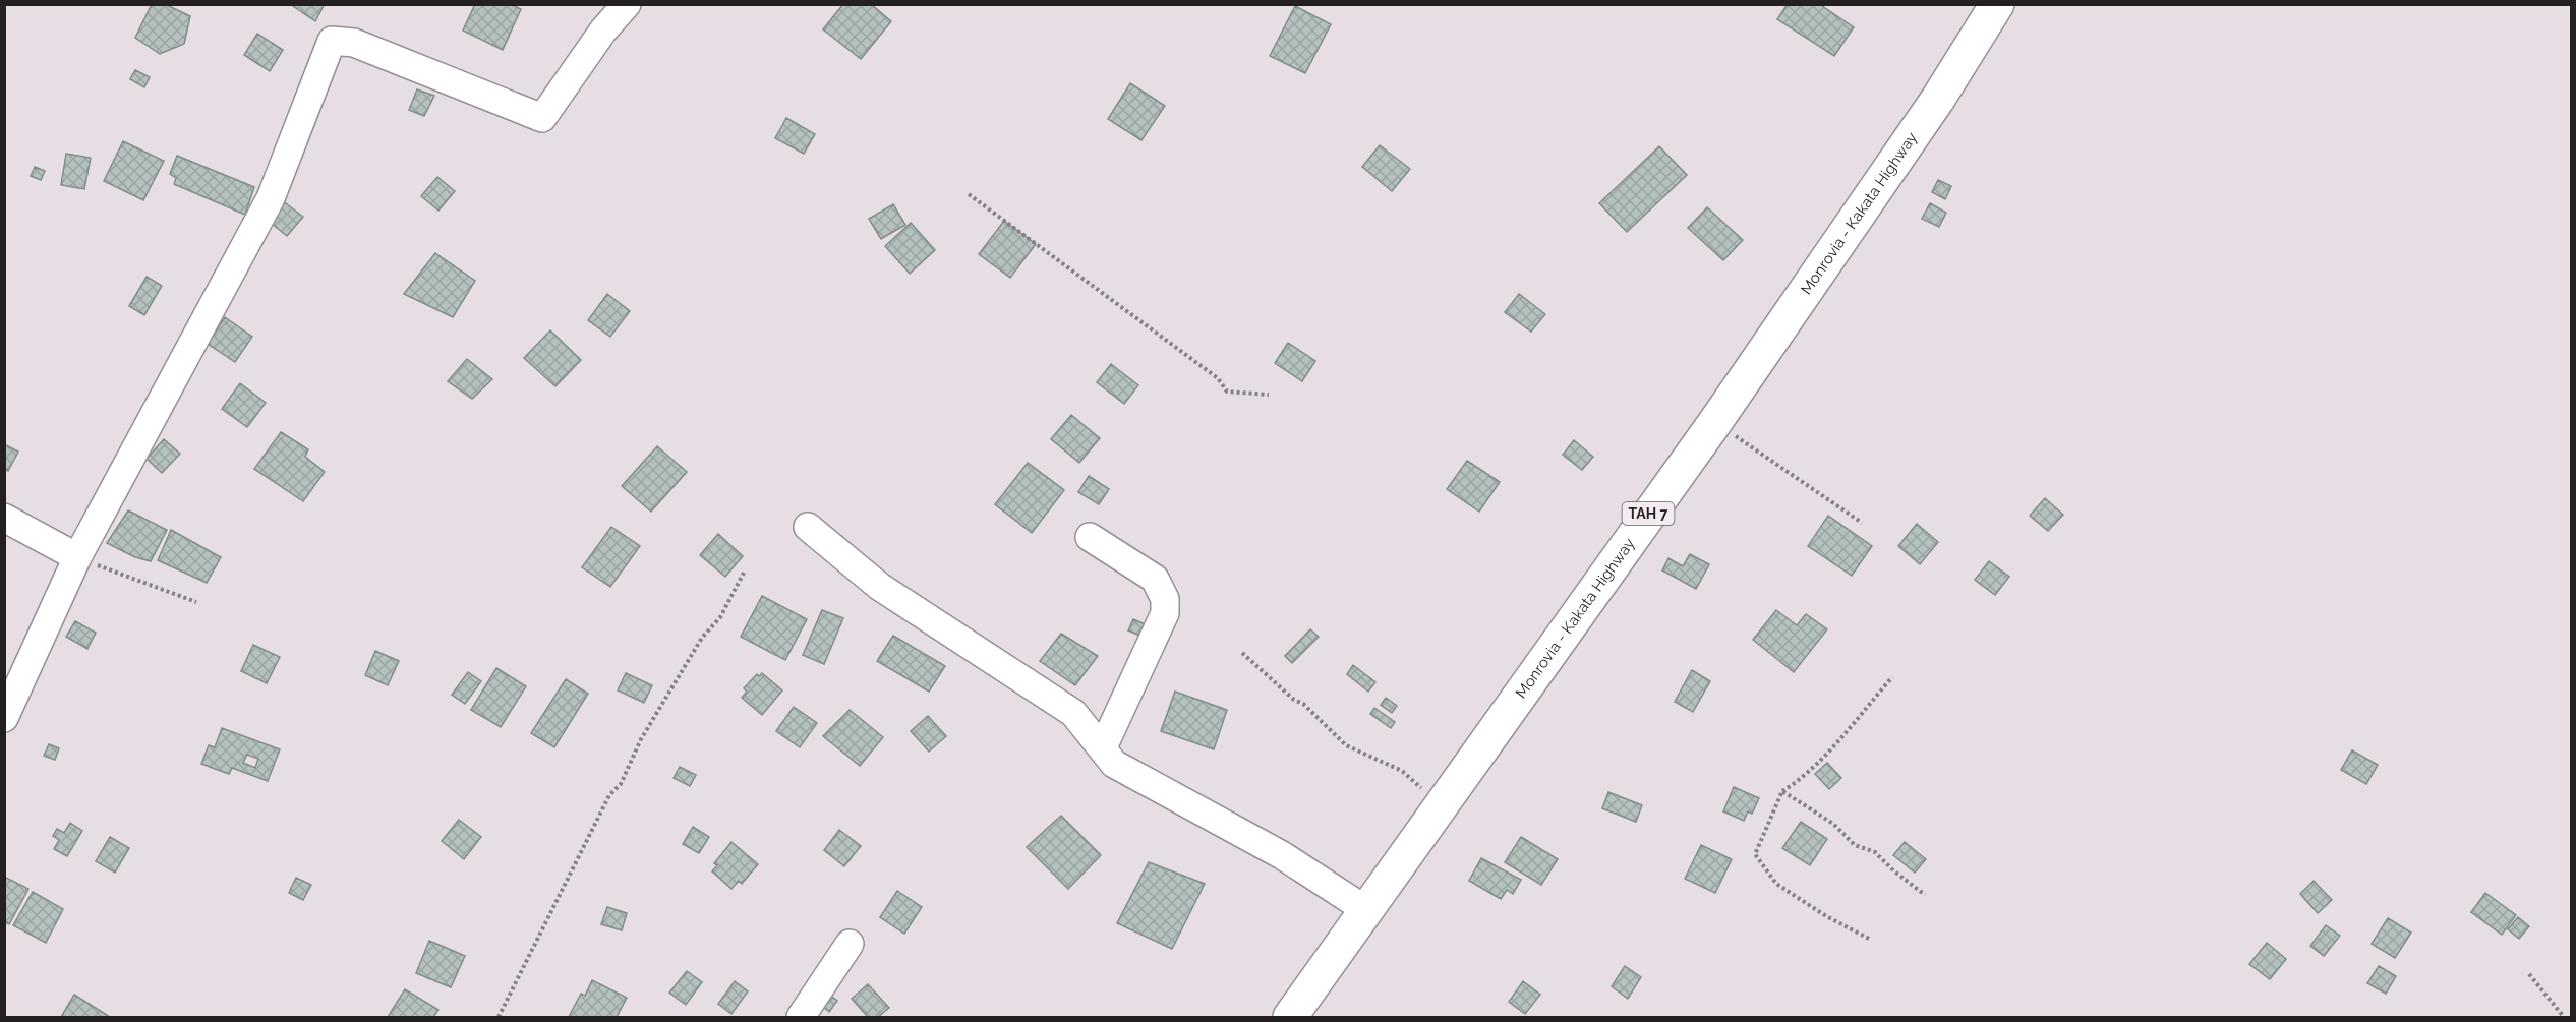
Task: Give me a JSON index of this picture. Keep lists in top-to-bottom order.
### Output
{
  "streets": {
    "highway": ["Monrovia - Kakata Highway", "TAH 7"]
  }
}
